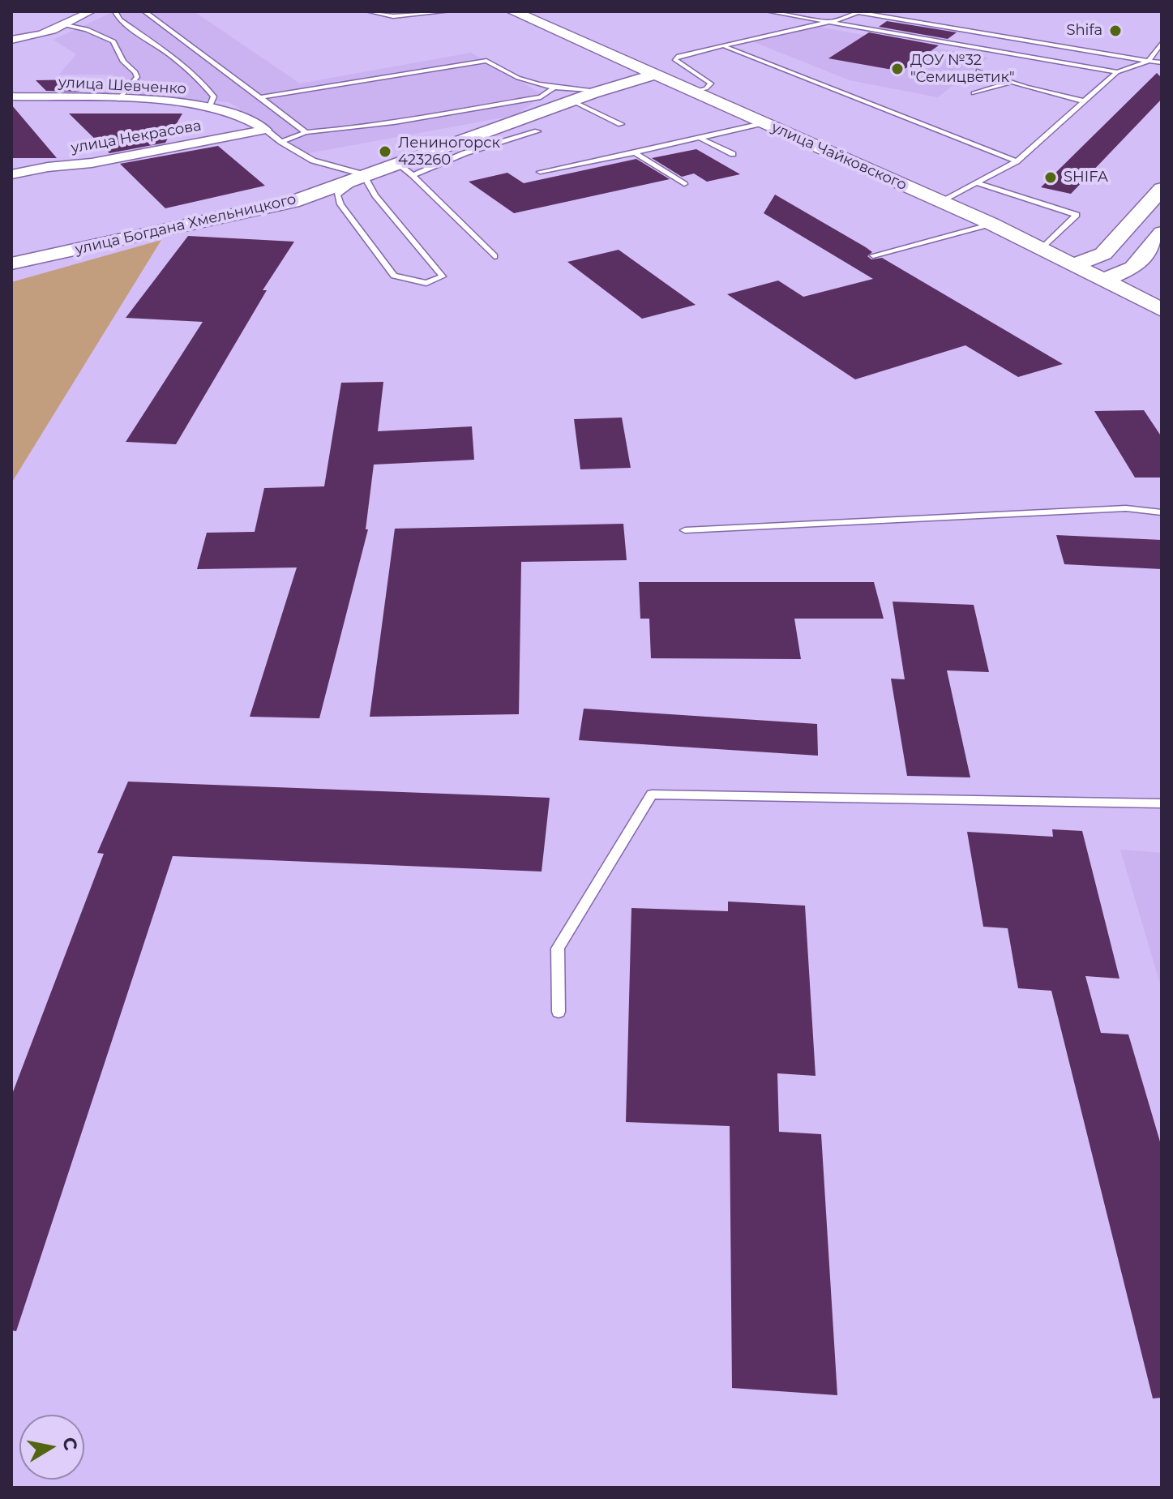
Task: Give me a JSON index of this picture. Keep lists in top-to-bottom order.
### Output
{
  "streets": {
    "main road": ["улица Чайковского", "улица Богдана Хмельницкого"],
    "street": ["улица Шевченко", "улица Некрасова"]
  },
  "crossings": [
    ["улица Шевченко", "улица Некрасова"],
    ["улица Чайковского", "улица Богдана Хмельницкого"]
  ],
  "places": [
    "Shifa",
    "ДОУ №32 \"Семицветик\"",
    "Лениногорск 423260",
    "SHIFA"
  ],
  "north": "right"
}
